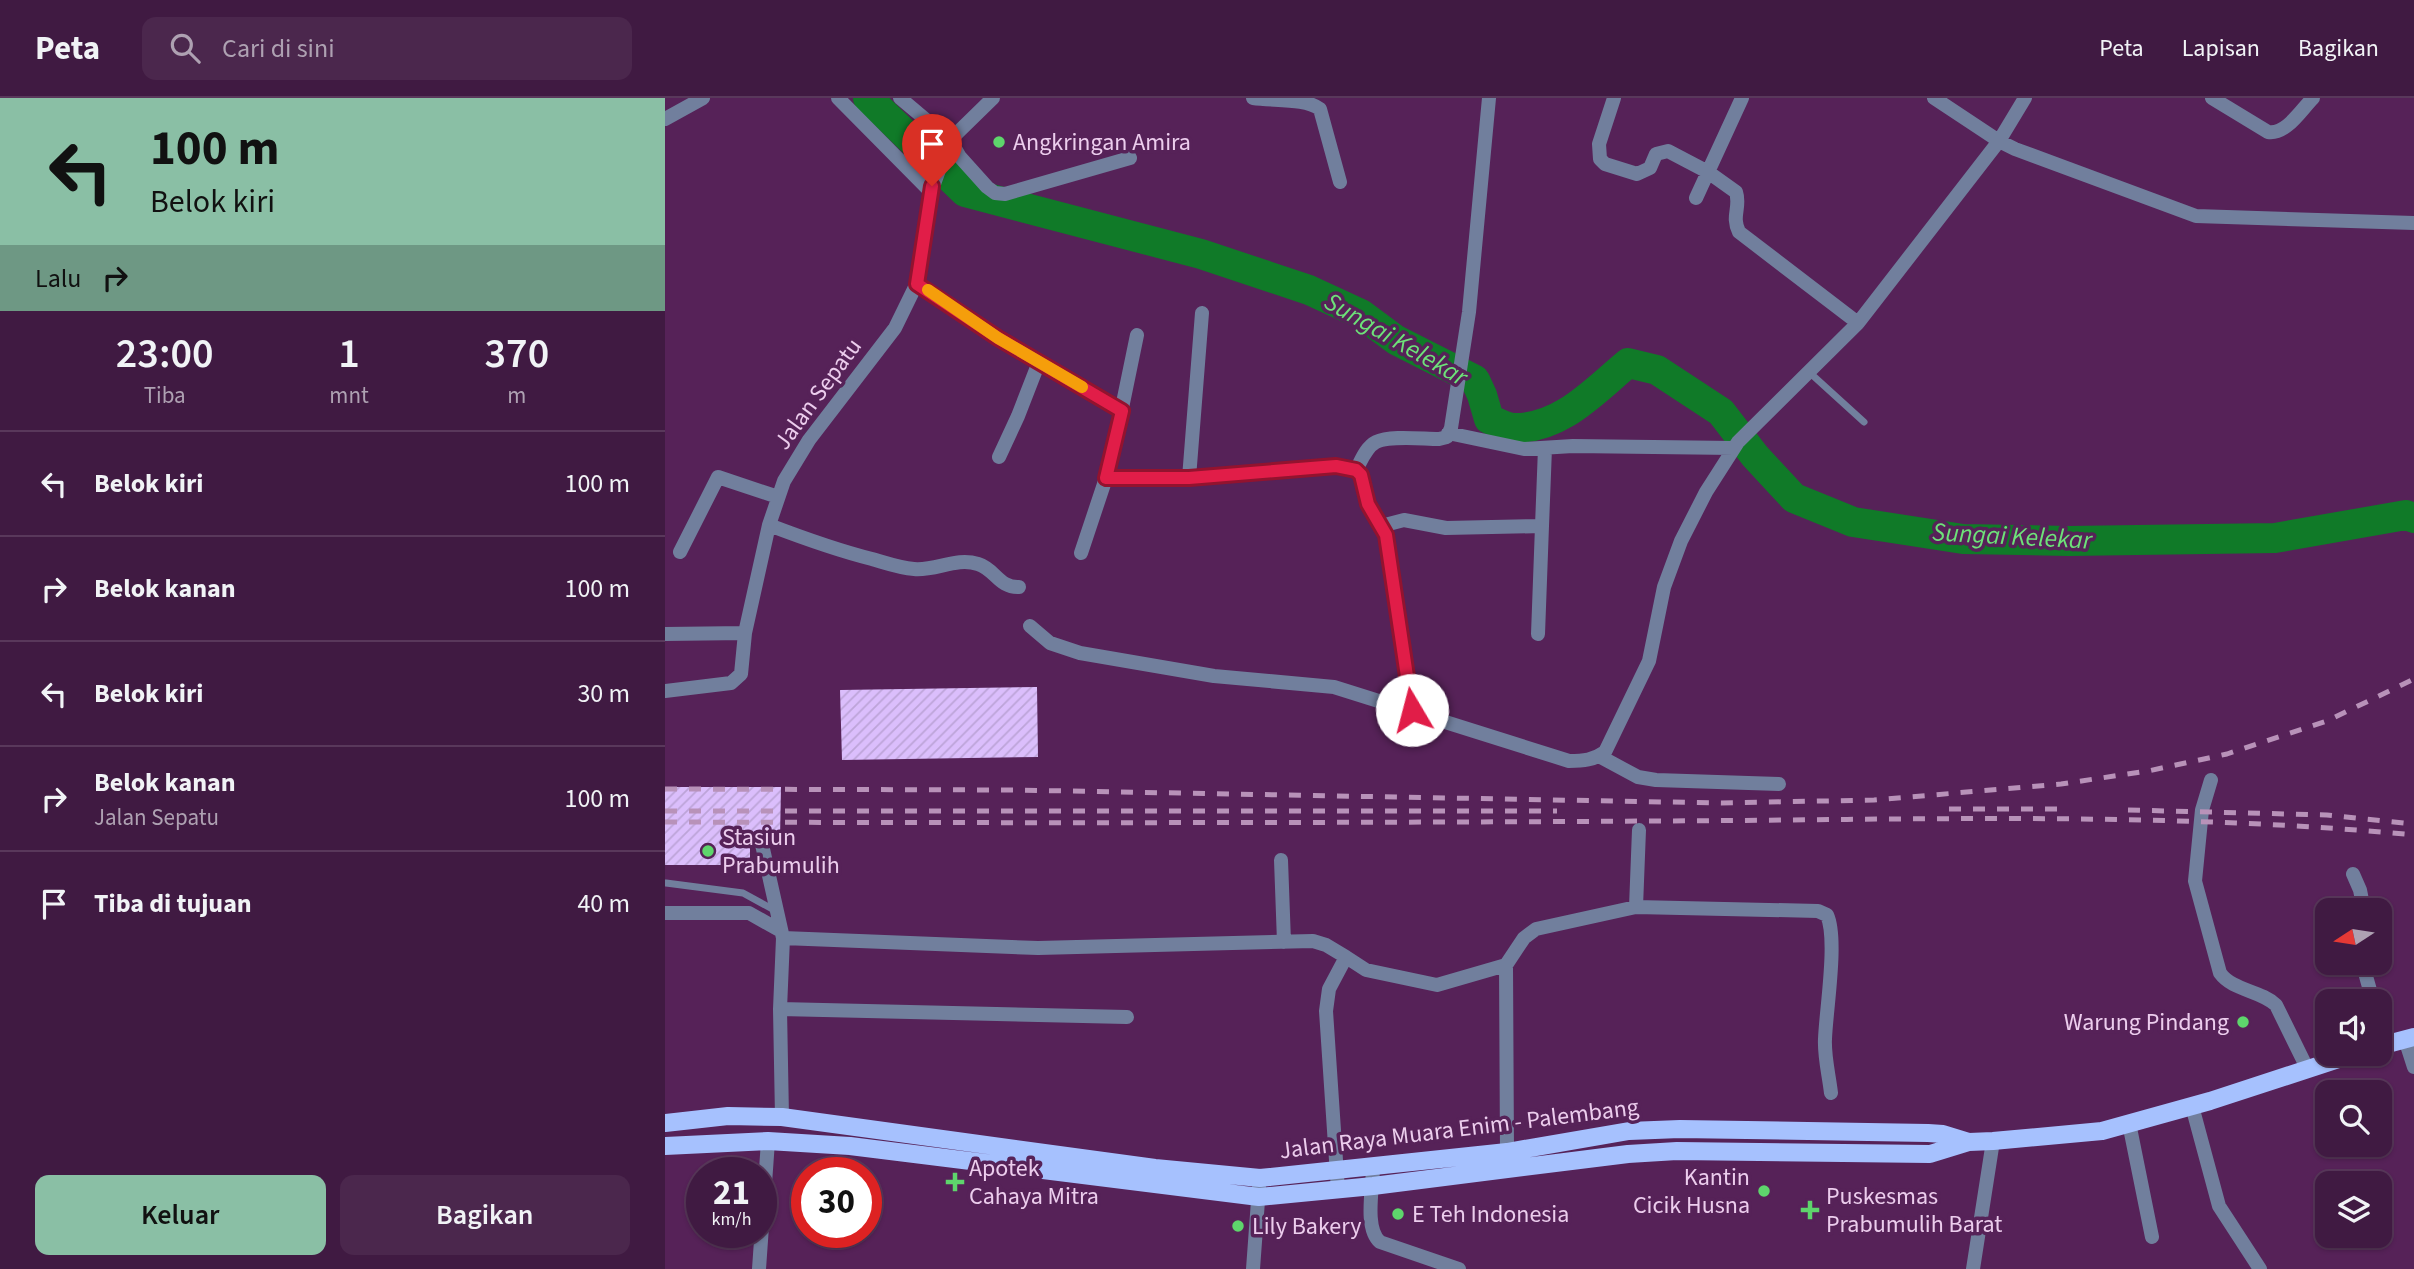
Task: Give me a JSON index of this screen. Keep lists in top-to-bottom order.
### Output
{
  "streets": {
    "main road": ["Jalan Raya Muara Enim - Palembang"],
    "street": ["Jalan Sepatu"]
  },
  "water": ["Sungai Kelekar"],
  "places": {
    "other": [
      "Angkringan Amira",
      "Stasiun Prabumulih",
      "Warung Pindang",
      "Kantin Cicik Husna",
      "E Teh Indonesia",
      "Lily Bakery"
    ],
    "health": ["Apotek Cahaya Mitra", "Puskesmas Prabumulih Barat"]
  },
  "north": "left",
  "page": {
    "header": "Peta",
    "search": "Cari di sini",
    "nav": ["Peta", "Lapisan", "Bagikan"],
    "turn": ["100 m", "Belok kiri"],
    "then": "Lalu",
    "eta": [
      "23:00",
      "Tiba",
      "1",
      "mnt",
      "370",
      "m"
    ],
    "list": [
      {
        "name": "Belok kiri",
        "value": "100 m"
      },
      {
        "name": "Belok kanan",
        "value": "100 m"
      },
      {
        "name": "Belok kiri",
        "value": "30 m"
      },
      {
        "name": "Belok kanan",
        "note": "Jalan Sepatu",
        "value": "100 m"
      },
      {
        "name": "Tiba di tujuan",
        "value": "40 m"
      }
    ],
    "speed": "21 km/h",
    "limit": "30",
    "buttons": ["Keluar", "Bagikan"]
  }
}
